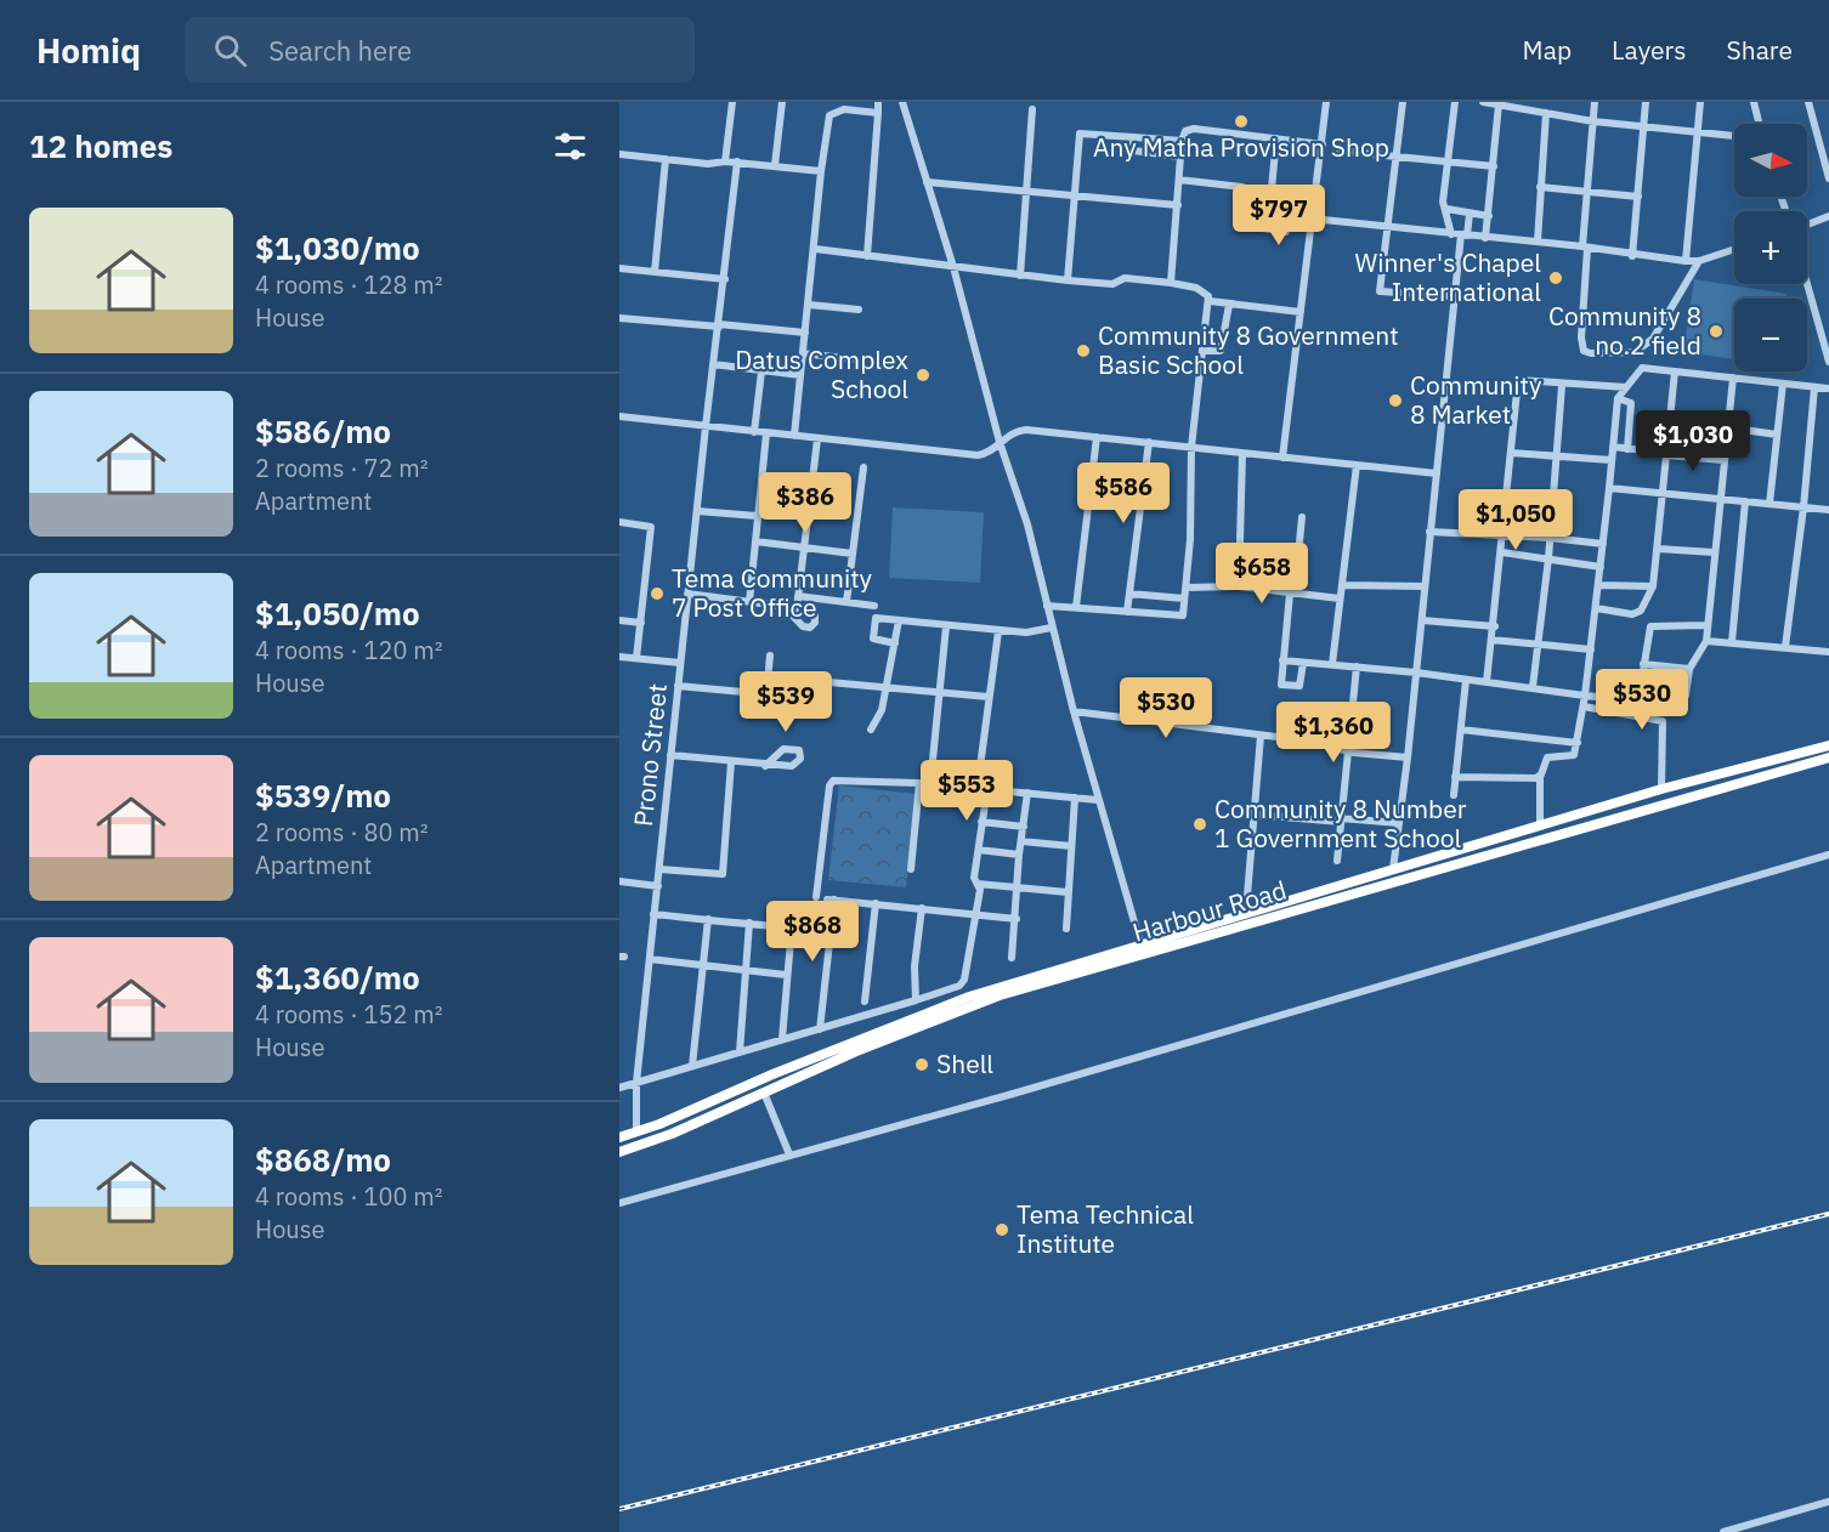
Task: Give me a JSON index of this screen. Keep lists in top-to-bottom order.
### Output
{
  "streets": {
    "highway": ["Harbour Road"],
    "street": ["Prono Street"]
  },
  "crossings": [
    ["Prono Street", "Harbour Road"]
  ],
  "places": [
    "Any Matha Provision Shop",
    "Winner's Chapel International",
    "Community 8 no.2 field",
    "Community 8 Government Basic School",
    "Datus Complex School",
    "Community 8 Market",
    "Tema Community 7 Post Office",
    "Community 8 Number 1 Government School",
    "Shell",
    "Tema Technical Institute"
  ],
  "north": "right",
  "page": {
    "header": "Homiq",
    "search": "Search here",
    "nav": ["Map", "Layers", "Share"],
    "heading": "12 homes",
    "map_buttons": ["+", "−"],
    "price": [
      "$797",
      "$1,030",
      "$586",
      "$386",
      "$1,050",
      "$658",
      "$530",
      "$539",
      "$530",
      "$1,360",
      "$553",
      "$868"
    ],
    "list": [
      {
        "name": "$1,030/mo",
        "note": "4 rooms · 128 m² · House"
      },
      {
        "name": "$586/mo",
        "note": "2 rooms · 72 m² · Apartment"
      },
      {
        "name": "$1,050/mo",
        "note": "4 rooms · 120 m² · House"
      },
      {
        "name": "$539/mo",
        "note": "2 rooms · 80 m² · Apartment"
      },
      {
        "name": "$1,360/mo",
        "note": "4 rooms · 152 m² · House"
      },
      {
        "name": "$868/mo",
        "note": "4 rooms · 100 m² · House"
      }
    ]
  }
}
